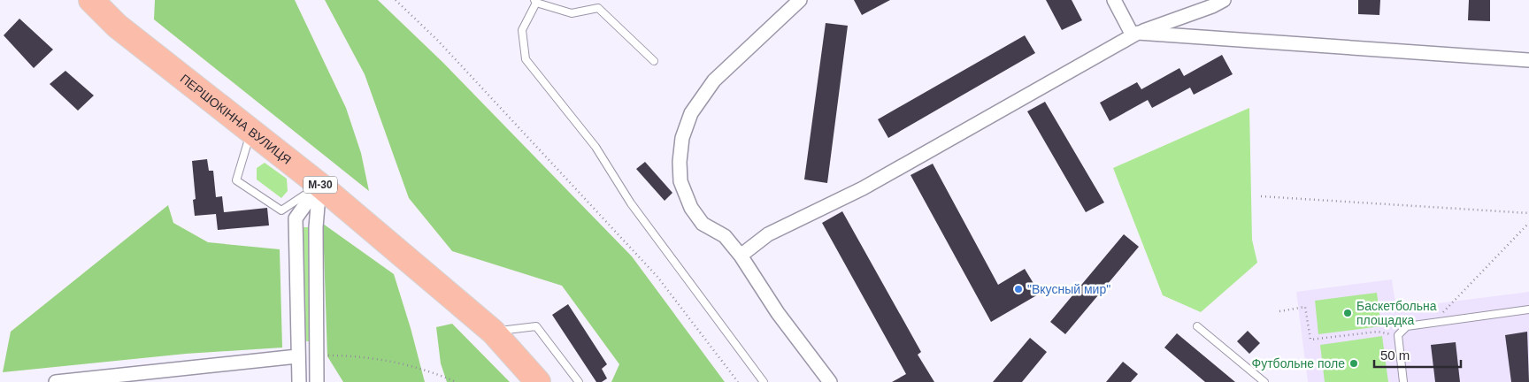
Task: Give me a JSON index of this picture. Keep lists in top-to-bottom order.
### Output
{
  "streets": {
    "highway": ["ПЕРШОКІННА ВУЛИЦЯ", "М-30"]
  },
  "places": ["\"Вкусный мир\"", "Баскетбольна площадка", "Футбольне поле"],
  "scale_bar": "50 m"
}
